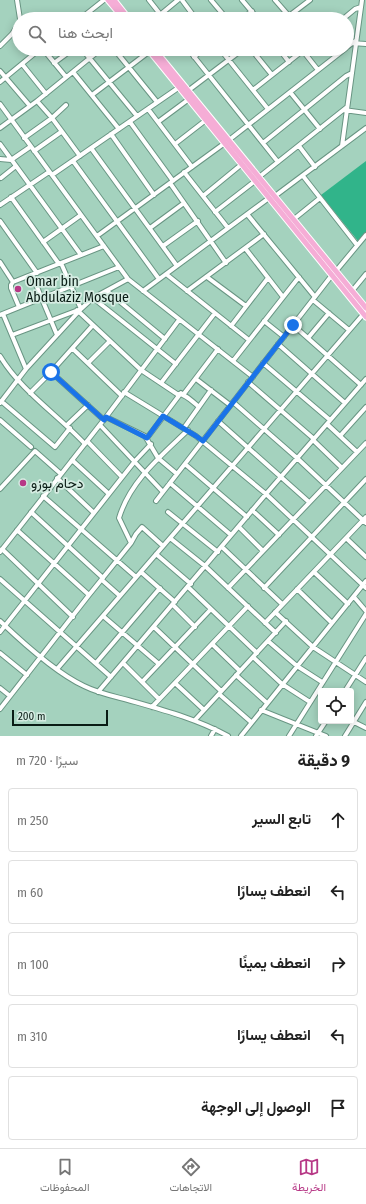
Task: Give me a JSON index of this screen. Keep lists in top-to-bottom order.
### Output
{
  "places": ["Omar bin Abdulaziz Mosque", "دحام بوزو"],
  "scale_bar": "200 m",
  "page": {
    "search": "ابحث هنا",
    "scale": "200 m",
    "heading": ["9 دقيقة", "سيرًا · 720 m"],
    "list": [
      ["تابع السير", "250 m"],
      ["انعطف يسارًا", "60 m"],
      ["انعطف يمينًا", "100 m"],
      ["انعطف يسارًا", "310 m"],
      "الوصول إلى الوجهة"
    ],
    "nav": ["الخريطة", "الاتجاهات", "المحفوظات"]
  }
}
